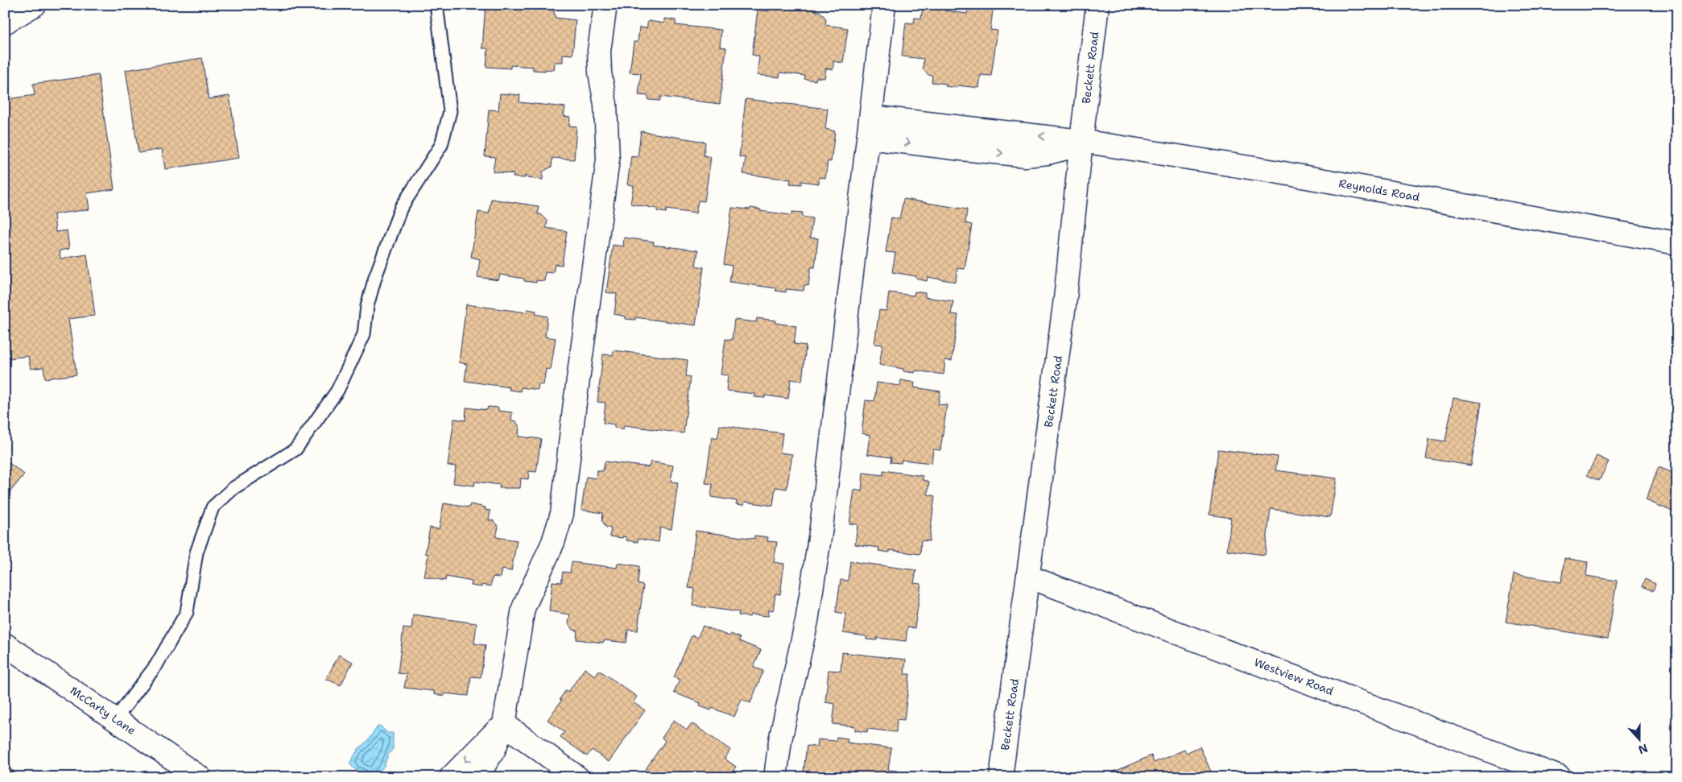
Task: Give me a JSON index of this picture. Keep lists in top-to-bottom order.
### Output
{
  "streets": {
    "street": [
      "Beckett Road",
      "Reynolds Road",
      "Westview Road",
      "McCarty Lane"
    ]
  },
  "crossings": [
    ["Beckett Road", "Reynolds Road"],
    ["Beckett Road", "Westview Road"]
  ],
  "north": "bottom"
}
